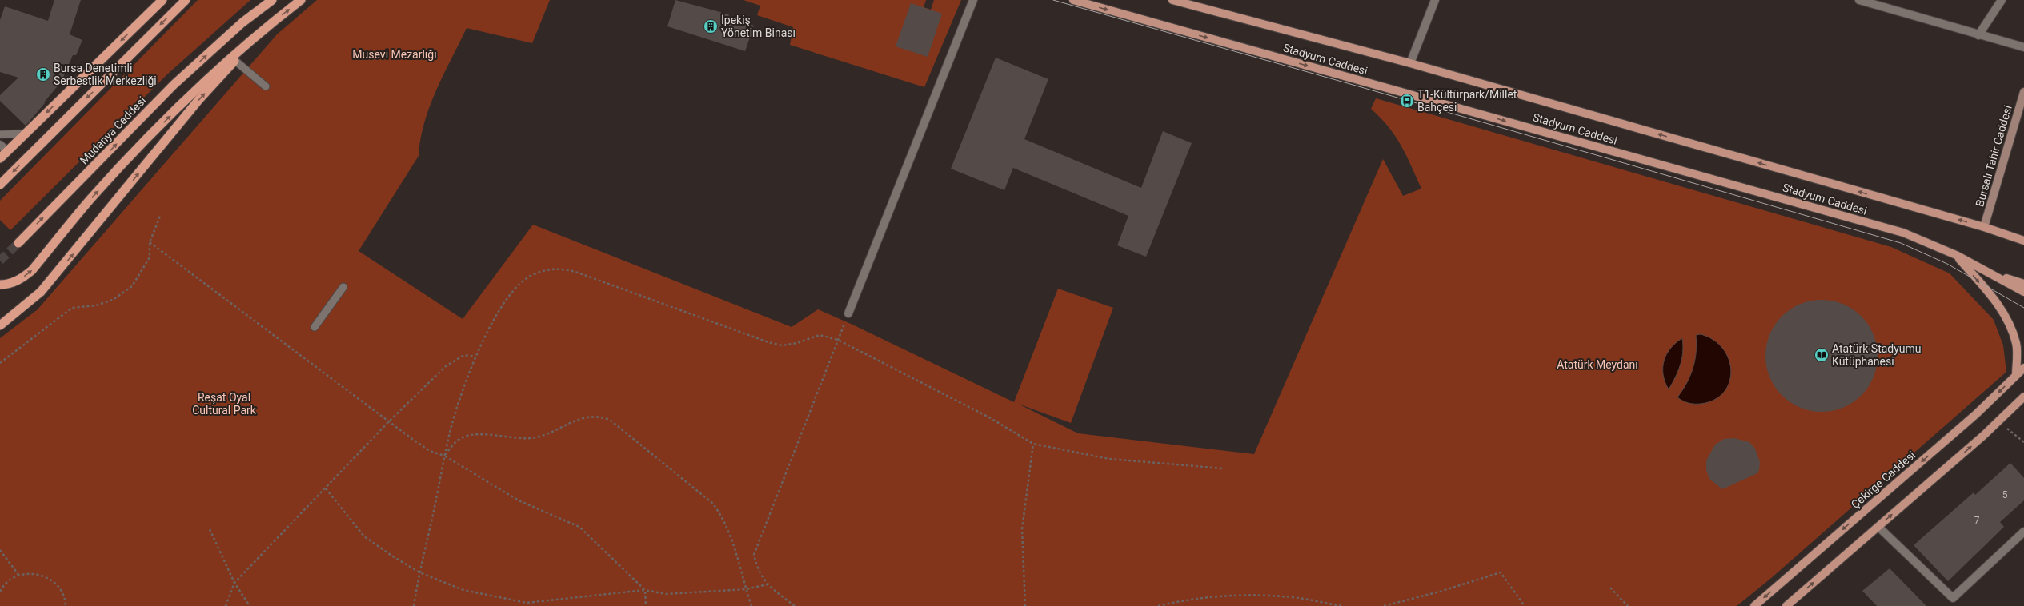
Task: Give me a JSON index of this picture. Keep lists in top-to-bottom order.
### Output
{
  "streets": {
    "highway": ["Mudanya Caddesi"],
    "main road": ["Stadyum Caddesi", "Bursalı Tahir Caddesi", "Çekirge Caddesi"]
  },
  "parks": ["Musevi Mezarlığı", "Atatürk Meydanı", "Reşat Oyal Cultural Park"],
  "places": {
    "building": ["İpekiş Yönetim Binası", "Bursa Denetimli Serbestlik Merkezliği"],
    "bus stop": ["T1-Kültürpark/Millet Bahçesi"],
    "library": ["Atatürk Stadyumu Kütüphanesi"]
  },
  "house_numbers": ["5", "7"]
}
